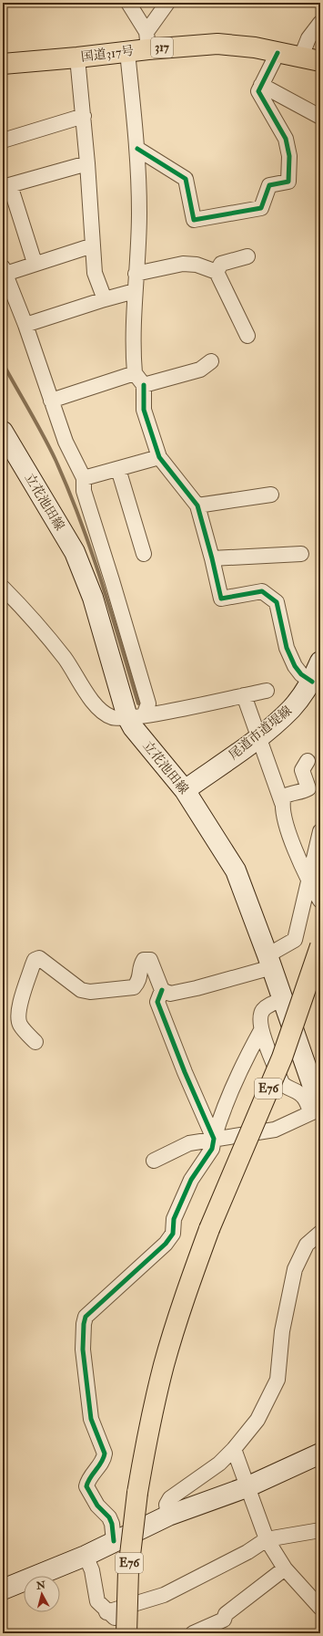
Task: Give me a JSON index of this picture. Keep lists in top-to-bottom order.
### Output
{
  "streets": {
    "highway": ["317", "国道317号", "E76"],
    "main road": ["立花池田線", "尾道市道堤線"]
  },
  "crossings": [
    ["立花池田線", "尾道市道堤線"]
  ],
  "north": "top"
}
